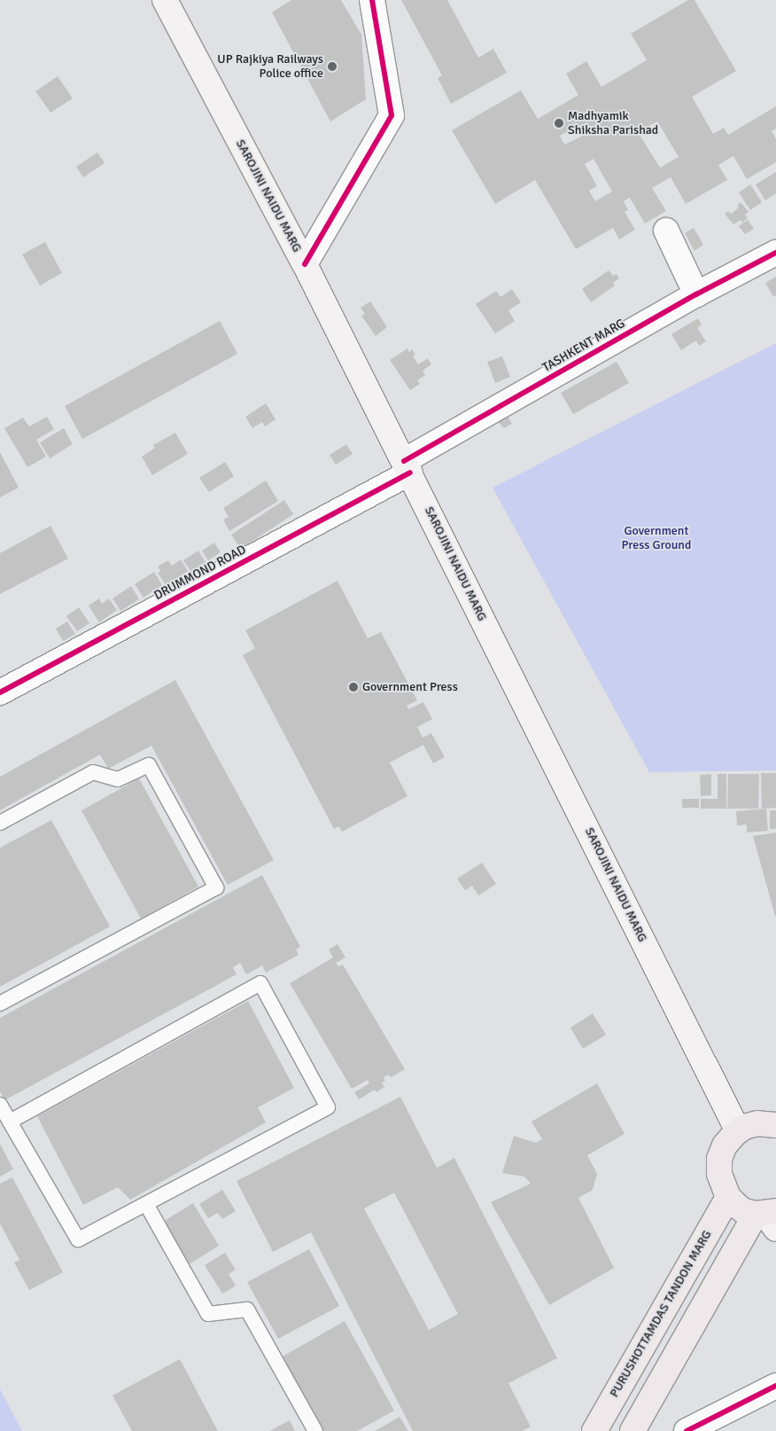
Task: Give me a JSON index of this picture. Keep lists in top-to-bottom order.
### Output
{
  "streets": {
    "main road": ["SAROJINI NAIDU MARG", "PURUSHOTTAMDAS TANDON MARG"],
    "street": ["TASHKENT MARG", "DRUMMOND ROAD"]
  },
  "crossings": [
    ["SAROJINI NAIDU MARG", "TASHKENT MARG"],
    ["SAROJINI NAIDU MARG", "DRUMMOND ROAD"],
    ["TASHKENT MARG", "DRUMMOND ROAD"]
  ],
  "parks": ["Government Press Ground"],
  "places": ["UP Rajkiya Railways Police office", "Madhyamik Shiksha Parishad", "Government Press"]
}
